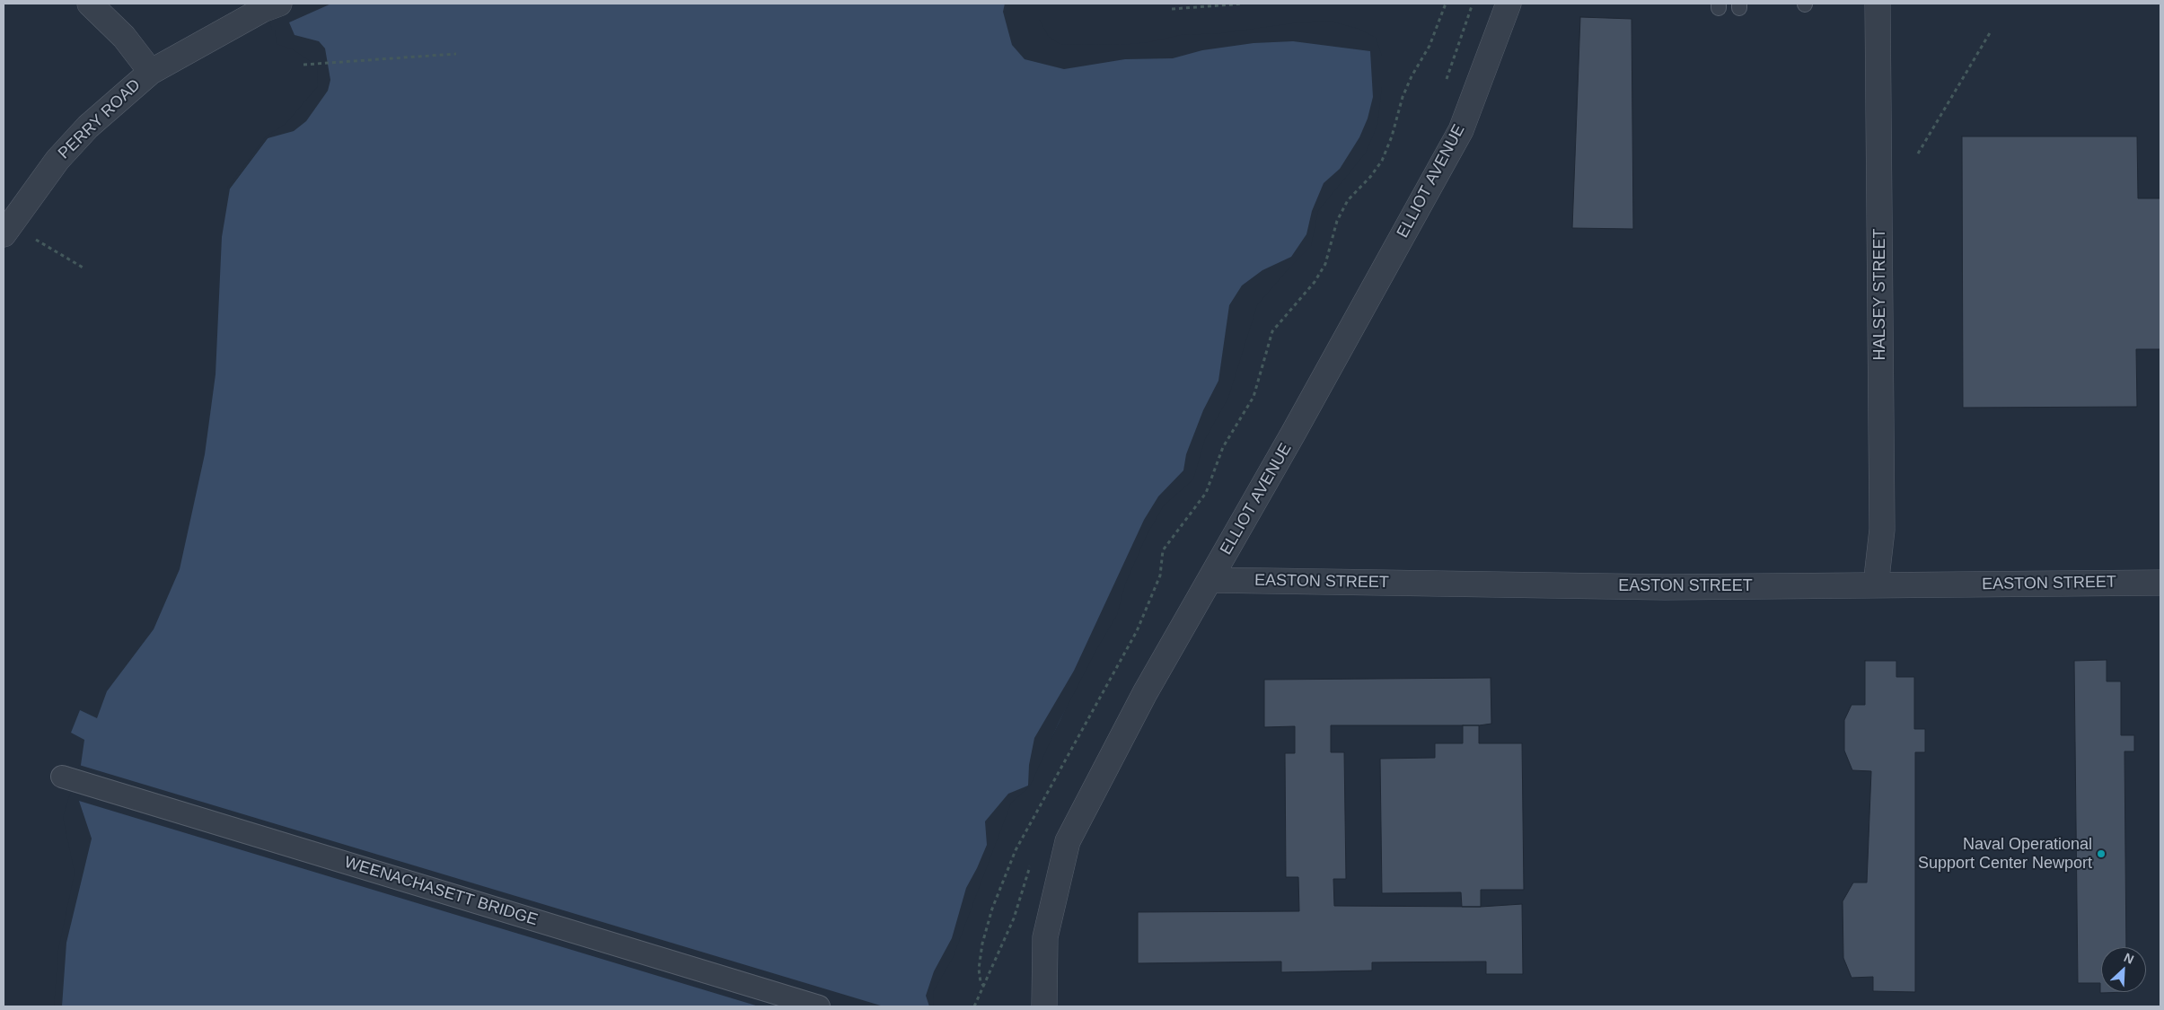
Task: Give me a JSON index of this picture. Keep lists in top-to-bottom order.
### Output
{
  "streets": {
    "street": [
      "PERRY ROAD",
      "ELLIOT AVENUE",
      "HALSEY STREET",
      "EASTON STREET",
      "WEENACHASETT BRIDGE"
    ]
  },
  "crossings": [
    ["ELLIOT AVENUE", "EASTON STREET"],
    ["HALSEY STREET", "EASTON STREET"]
  ],
  "places": ["Naval Operational Support Center Newport"],
  "north": "top right"
}
